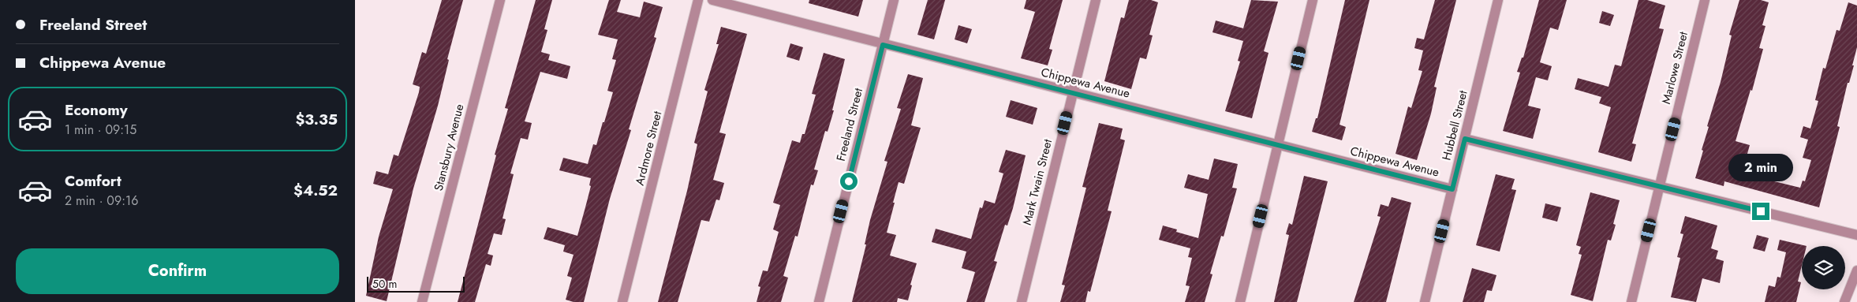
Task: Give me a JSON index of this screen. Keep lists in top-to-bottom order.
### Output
{
  "streets": {
    "street": [
      "Marlowe Street",
      "Chippewa Avenue",
      "Freeland Street",
      "Hubbell Street",
      "Stansbury Avenue",
      "Ardmore Street",
      "Mark Twain Street"
    ]
  },
  "crossings": [
    ["Chippewa Avenue", "Freeland Street"],
    ["Chippewa Avenue", "Hubbell Street"],
    ["Chippewa Avenue", "Mark Twain Street"]
  ],
  "scale_bar": "50 m",
  "page": {
    "banner": ["Freeland Street", "Chippewa Avenue"],
    "list": [
      {
        "name": "Economy",
        "note": "1 min · 09:15",
        "value": "$3.35"
      },
      {
        "name": "Comfort",
        "note": "2 min · 09:16",
        "value": "$4.52"
      }
    ],
    "bubble": "2 min",
    "buttons": "Confirm",
    "scale": "50 m"
  }
}
